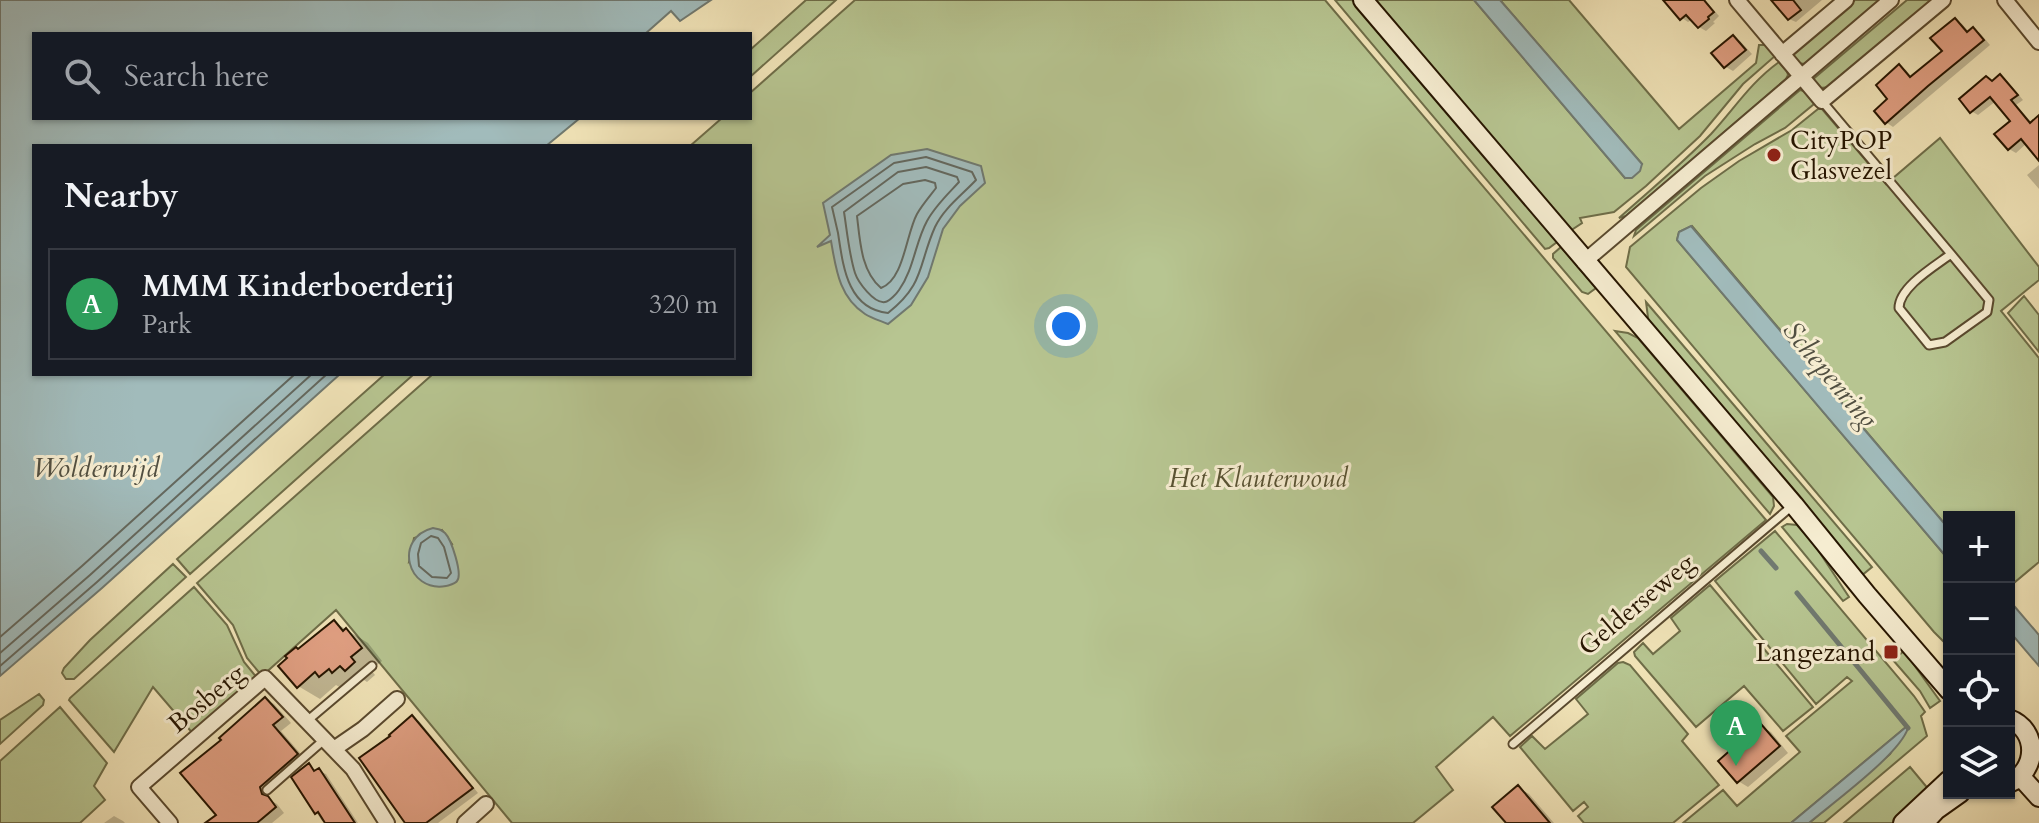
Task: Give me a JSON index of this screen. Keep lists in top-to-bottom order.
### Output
{
  "streets": {
    "street": ["Bosberg"],
    "lane": ["Gelderseweg"]
  },
  "water": ["Schepenring", "Wolderwijd"],
  "parks": ["Het Klauterwoud"],
  "places": {
    "other": ["CityPOP Glasvezel"],
    "transit": ["Langezand"]
  },
  "page": {
    "search": "Search here",
    "heading": "Nearby",
    "list": [
      {
        "mark": "A",
        "name": "MMM Kinderboerderij",
        "note": "Park",
        "value": "320 m"
      }
    ],
    "map_buttons": ["+", "−"],
    "pins": "A"
  }
}
